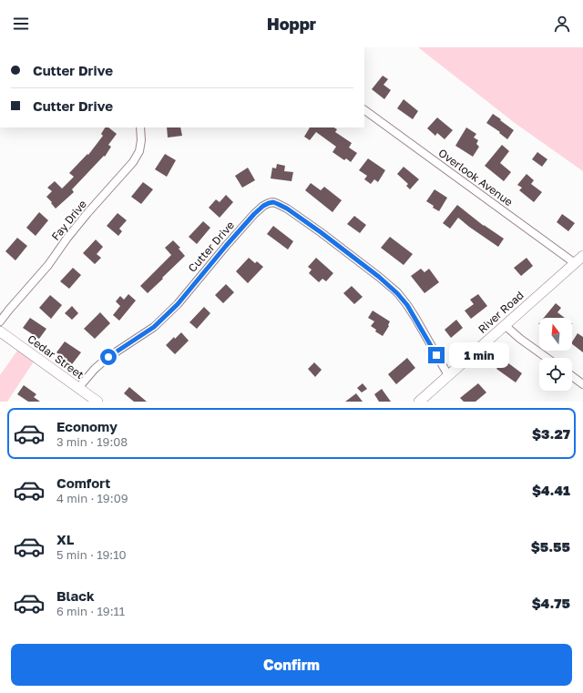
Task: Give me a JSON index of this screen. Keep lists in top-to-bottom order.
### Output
{
  "streets": {
    "street": [
      "Overlook Avenue",
      "Fay Drive",
      "Cutter Drive",
      "River Road",
      "Cedar Street"
    ]
  },
  "crossings": [
    ["Overlook Avenue", "River Road"],
    ["Cutter Drive", "River Road"],
    ["Cutter Drive", "Cedar Street"]
  ],
  "north": "top",
  "page": {
    "header": "Hoppr",
    "banner": ["Cutter Drive", "Cutter Drive"],
    "bubble": "1 min",
    "list": [
      {
        "name": "Economy",
        "note": "3 min · 19:08",
        "value": "$3.27"
      },
      {
        "name": "Comfort",
        "note": "4 min · 19:09",
        "value": "$4.41"
      },
      {
        "name": "XL",
        "note": "5 min · 19:10",
        "value": "$5.55"
      },
      {
        "name": "Black",
        "note": "6 min · 19:11",
        "value": "$4.75"
      }
    ],
    "buttons": "Confirm"
  }
}
